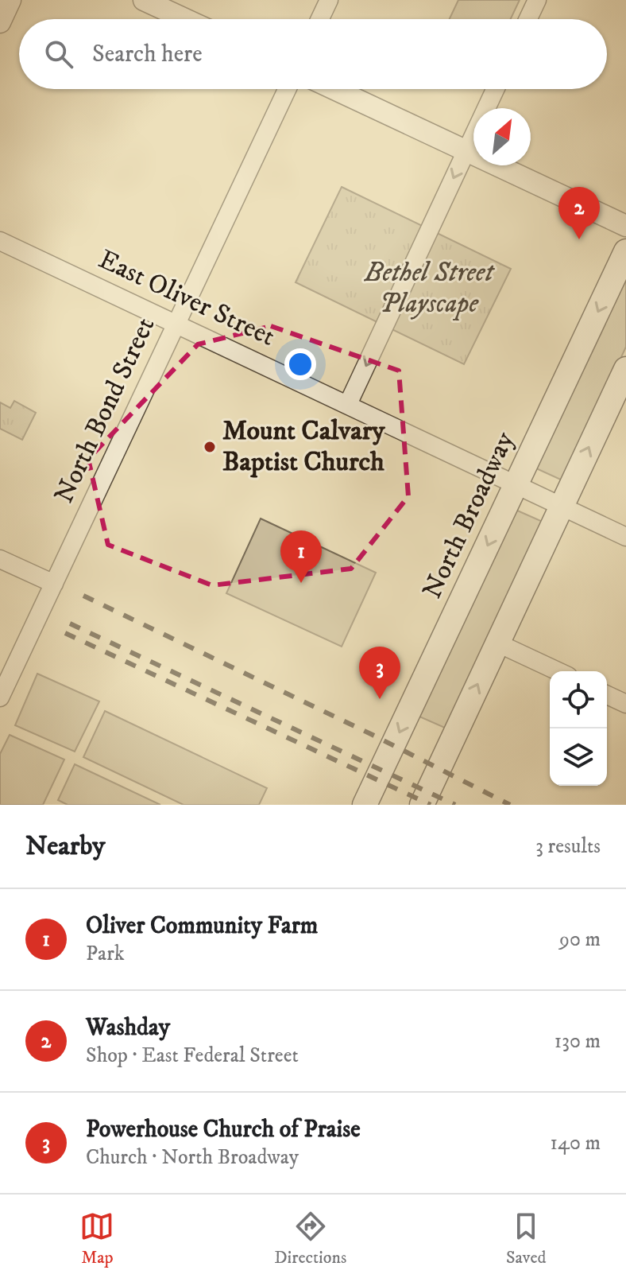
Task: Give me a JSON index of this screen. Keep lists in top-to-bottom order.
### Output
{
  "streets": {
    "main road": ["North Broadway"],
    "street": ["East Oliver Street", "North Bond Street"]
  },
  "crossings": [
    ["East Oliver Street", "North Bond Street"],
    ["East Oliver Street", "North Broadway"]
  ],
  "parks": ["Bethel Street Playscape"],
  "places": ["Mount Calvary Baptist Church"],
  "north": "top right",
  "page": {
    "search": "Search here",
    "pins": ["2", "1", "3"],
    "heading": ["Nearby", "3 results"],
    "list": [
      {
        "mark": "1",
        "name": "Oliver Community Farm",
        "note": "Park",
        "value": "90 m"
      },
      {
        "mark": "2",
        "name": "Washday",
        "note": "Shop · East Federal Street",
        "value": "130 m"
      },
      {
        "mark": "3",
        "name": "Powerhouse Church of Praise",
        "note": "Church · North Broadway",
        "value": "140 m"
      }
    ],
    "nav": ["Map", "Directions", "Saved"]
  }
}
